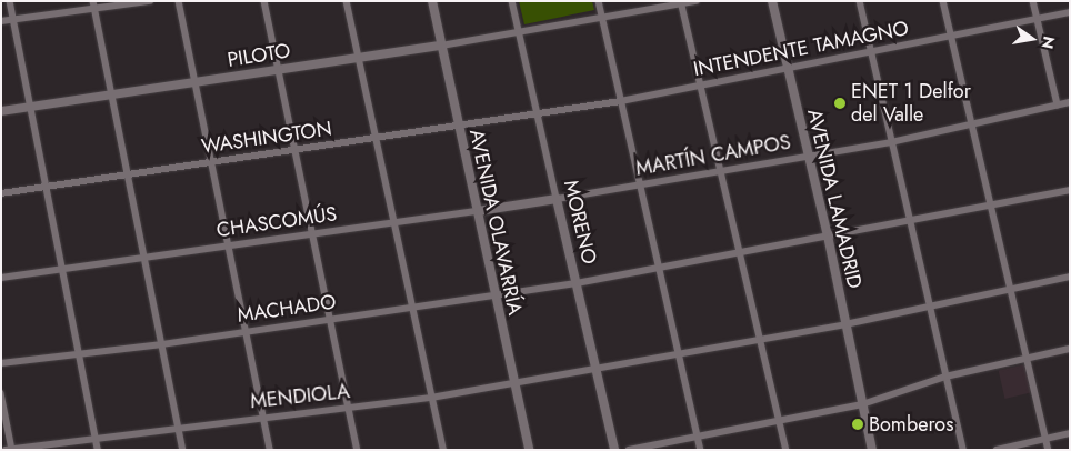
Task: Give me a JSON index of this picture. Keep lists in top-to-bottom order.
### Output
{
  "streets": {
    "main road": [
      "PILOTO",
      "AVENIDA LAMADRID",
      "CHASCOMÚS",
      "AVENIDA OLAVARRÍA",
      "MORENO"
    ],
    "street": [
      "INTENDENTE TAMAGNO",
      "WASHINGTON",
      "MARTÍN CAMPOS",
      "MACHADO",
      "MENDIOLA"
    ]
  },
  "crossings": [
    ["INTENDENTE TAMAGNO", "WASHINGTON"],
    ["INTENDENTE TAMAGNO", "AVENIDA LAMADRID"],
    ["INTENDENTE TAMAGNO", "MORENO"],
    ["PILOTO", "AVENIDA OLAVARRÍA"],
    ["PILOTO", "MORENO"],
    ["WASHINGTON", "AVENIDA OLAVARRÍA"],
    ["WASHINGTON", "MORENO"],
    ["MARTÍN CAMPOS", "AVENIDA LAMADRID"],
    ["MARTÍN CAMPOS", "CHASCOMÚS"],
    ["MARTÍN CAMPOS", "MORENO"],
    ["AVENIDA LAMADRID", "MACHADO"],
    ["AVENIDA LAMADRID", "MENDIOLA"],
    ["CHASCOMÚS", "AVENIDA OLAVARRÍA"],
    ["CHASCOMÚS", "MORENO"],
    ["AVENIDA OLAVARRÍA", "MACHADO"],
    ["AVENIDA OLAVARRÍA", "MENDIOLA"],
    ["MORENO", "MACHADO"],
    ["MORENO", "MENDIOLA"]
  ],
  "places": ["ENET 1 Delfor del Valle", "Bomberos"],
  "north": "right"
}
